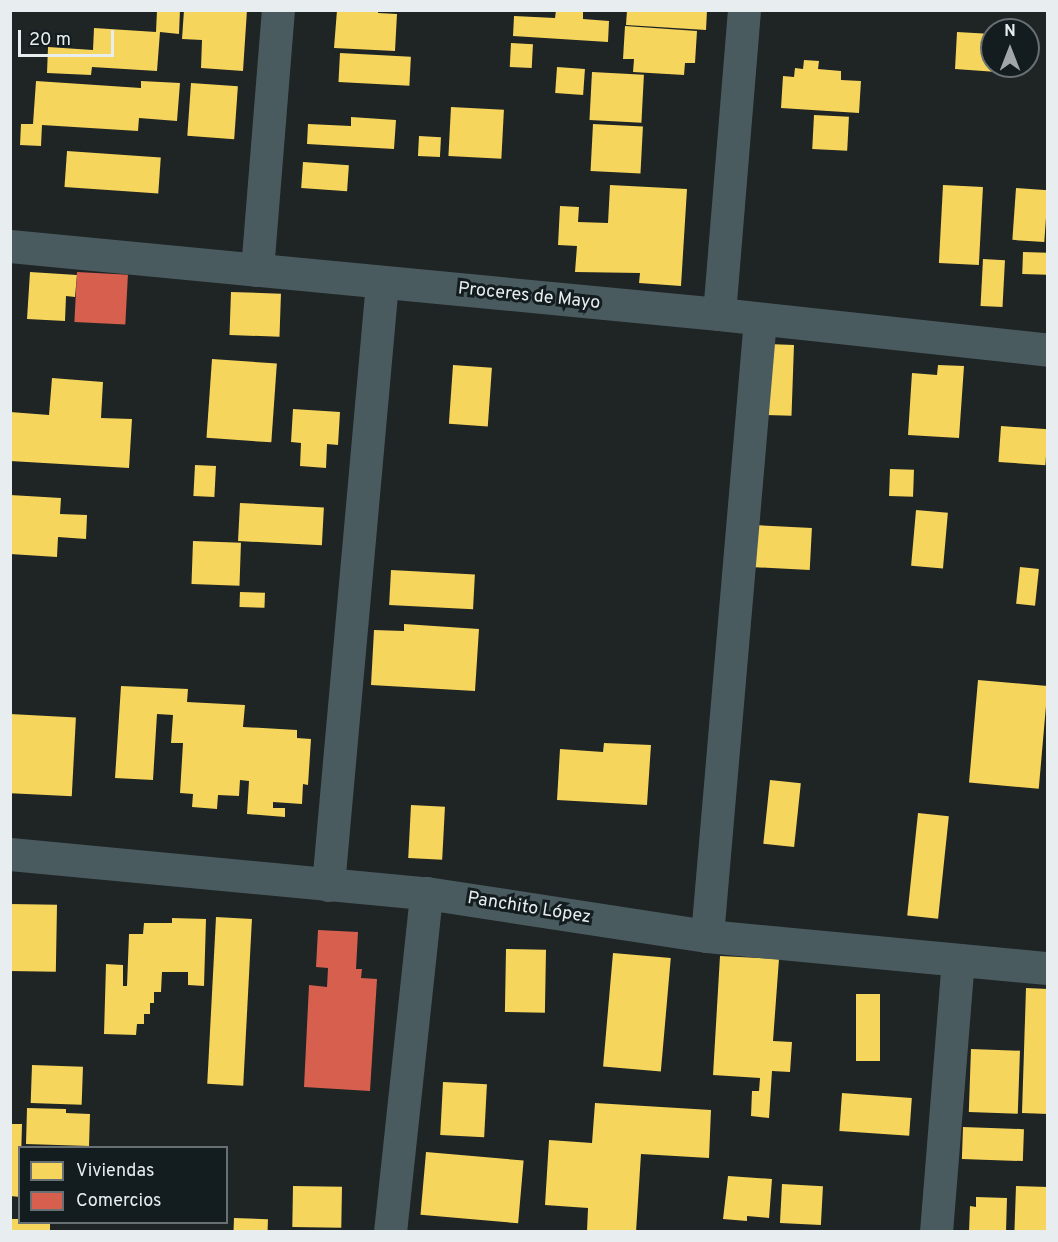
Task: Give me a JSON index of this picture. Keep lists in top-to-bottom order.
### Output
{
  "streets": {
    "street": ["Proceres de Mayo", "Panchito López"]
  },
  "legend": ["Viviendas", "Comercios"],
  "scale_bar": "20 m",
  "north": "top"
}
